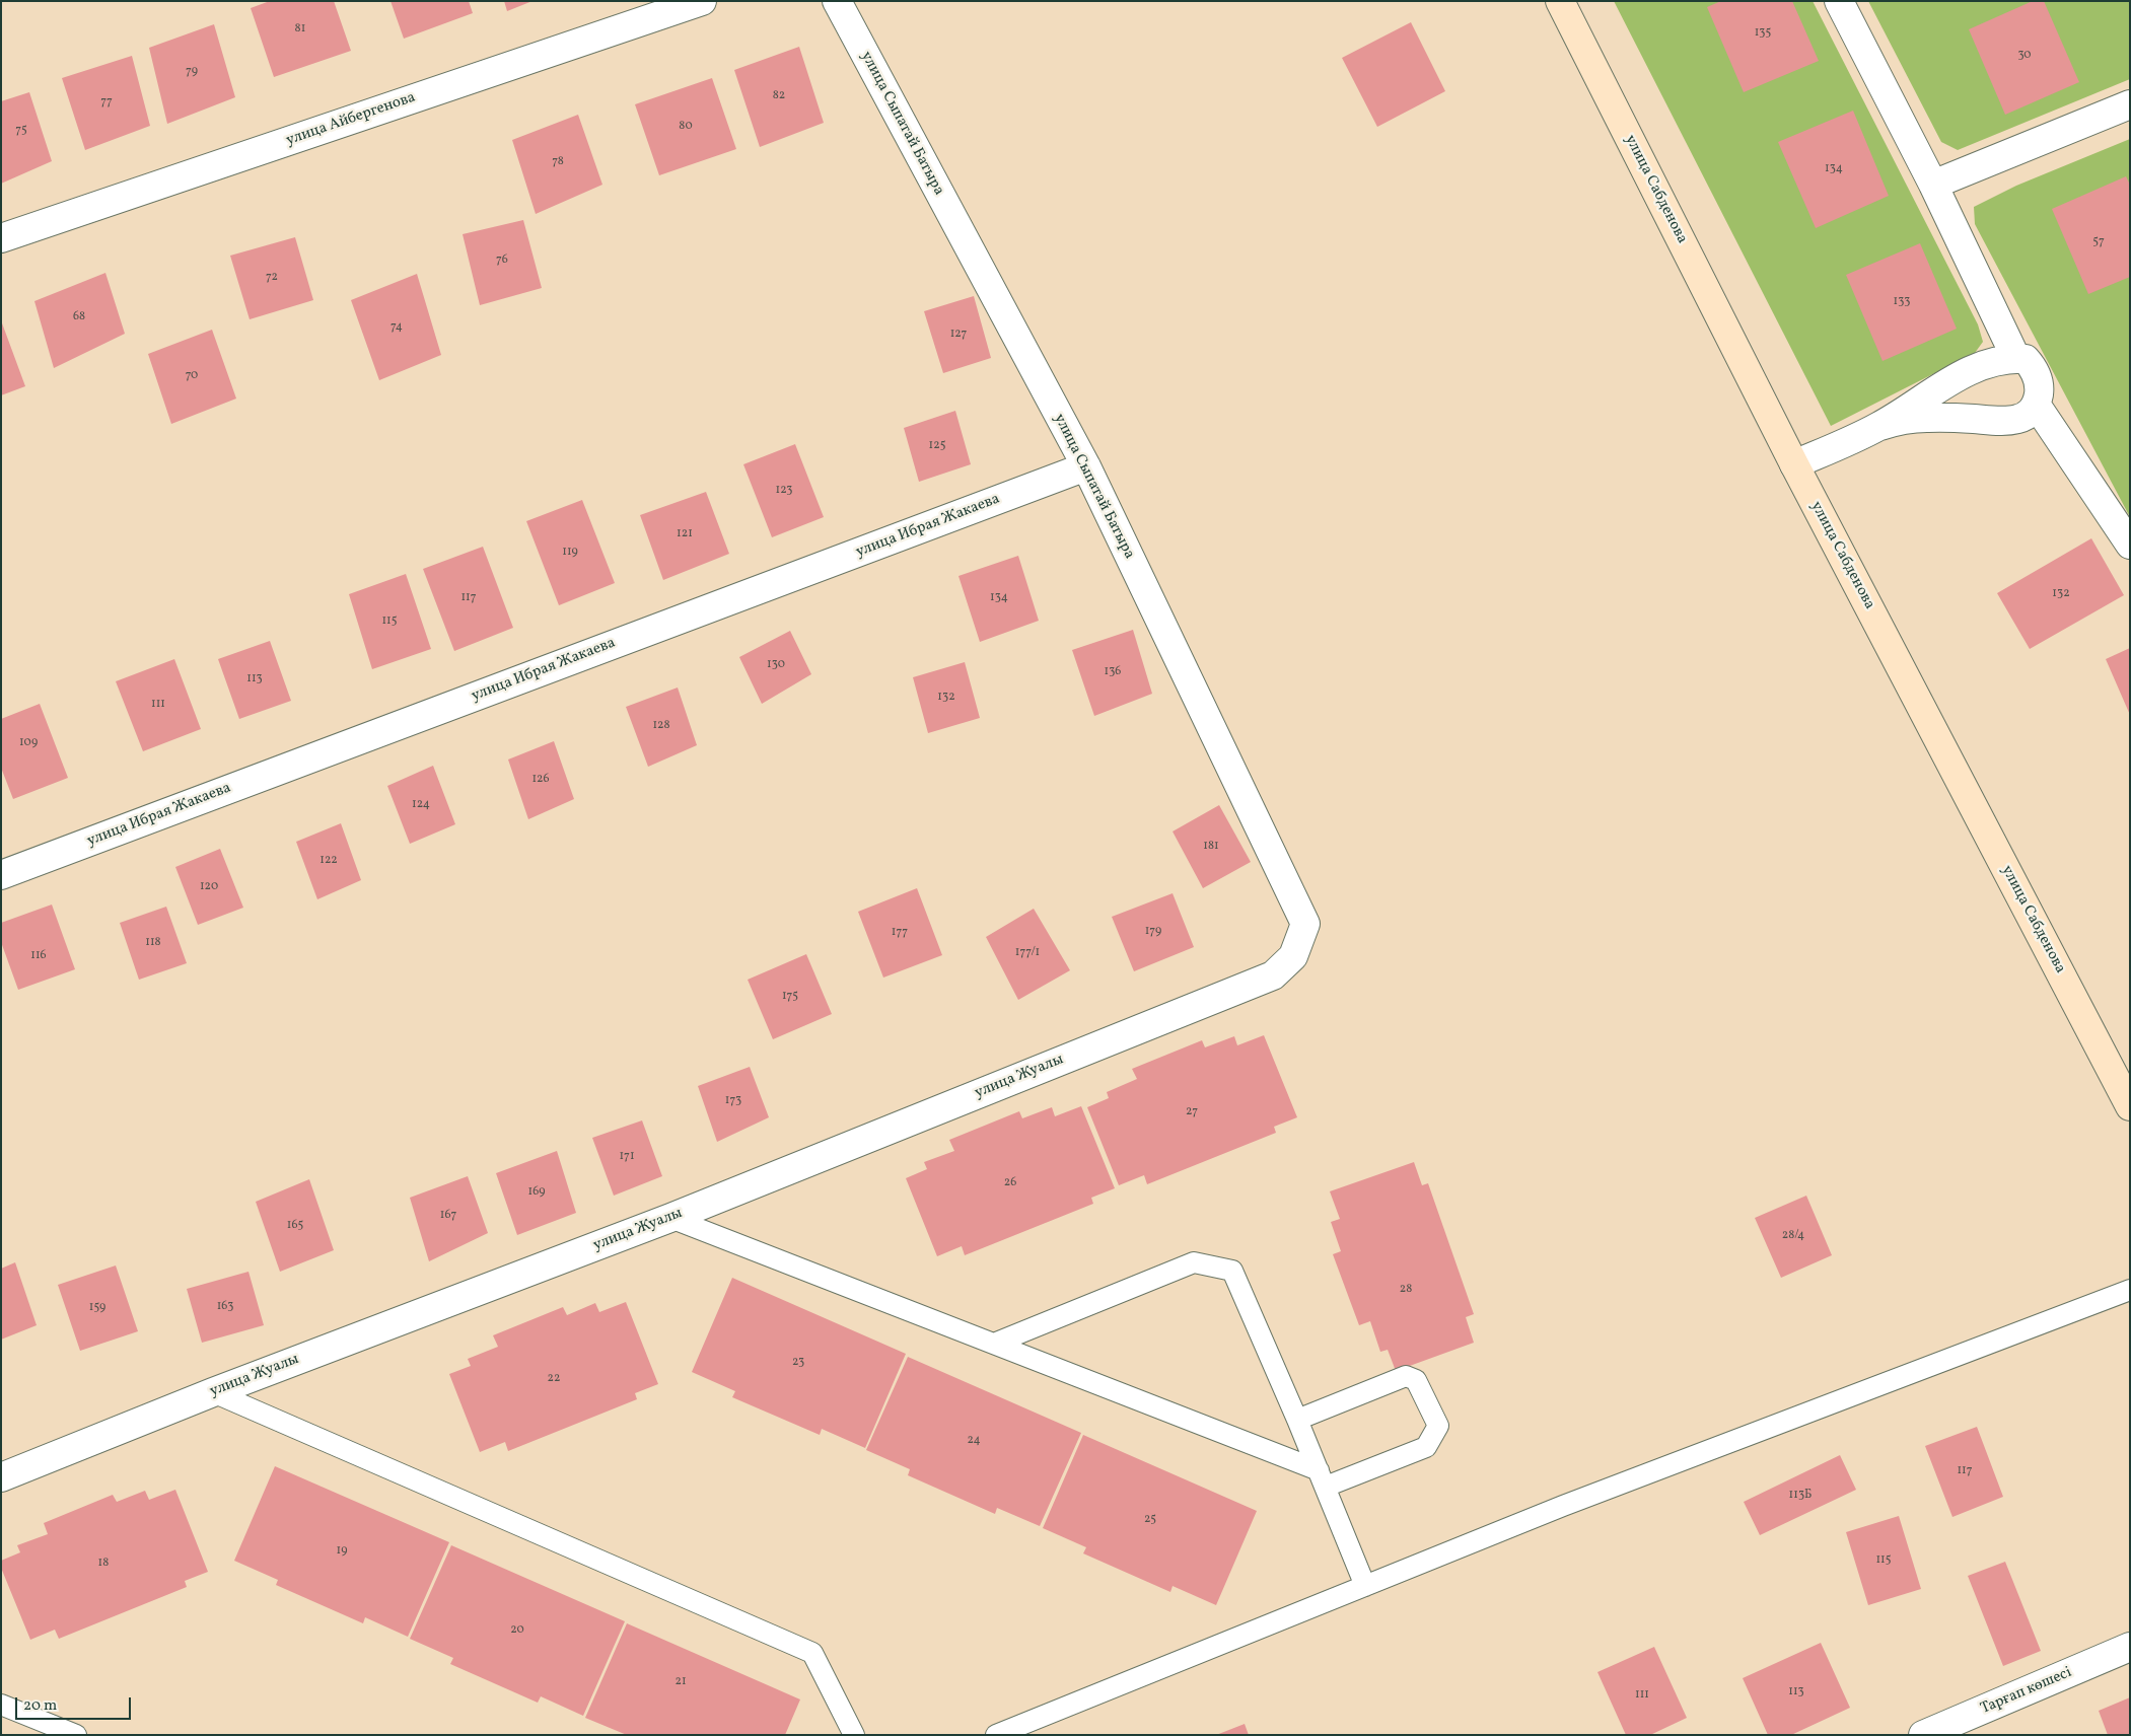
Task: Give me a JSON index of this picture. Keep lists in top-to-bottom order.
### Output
{
  "streets": {
    "street": [
      "улица Айбергенова",
      "улица Сыпатай Батыра",
      "улица Сабденова",
      "улица Ибрая Жакаева",
      "улица Жуалы",
      "Тарғап көшесі"
    ]
  },
  "crossings": [
    ["улица Сыпатай Батыра", "улица Ибрая Жакаева"],
    ["улица Сыпатай Батыра", "улица Жуалы"]
  ],
  "house_numbers": [
    "81",
    "135",
    "30",
    "79",
    "82",
    "77",
    "80",
    "75",
    "78",
    "134",
    "57",
    "76",
    "72",
    "133",
    "68",
    "74",
    "127",
    "70",
    "125",
    "123",
    "121",
    "119",
    "132",
    "117",
    "134",
    "115",
    "130",
    "136",
    "113",
    "132",
    "111",
    "128",
    "109",
    "126",
    "124",
    "181",
    "122",
    "120",
    "179",
    "177",
    "118",
    "177/1",
    "116",
    "175",
    "173",
    "27",
    "171",
    "26",
    "169",
    "167",
    "165",
    "28/4",
    "28",
    "163",
    "159",
    "23",
    "22",
    "24",
    "117",
    "113Б",
    "25",
    "19",
    "115",
    "18",
    "20",
    "21",
    "113",
    "111"
  ],
  "scale_bar": "20 m"
}
